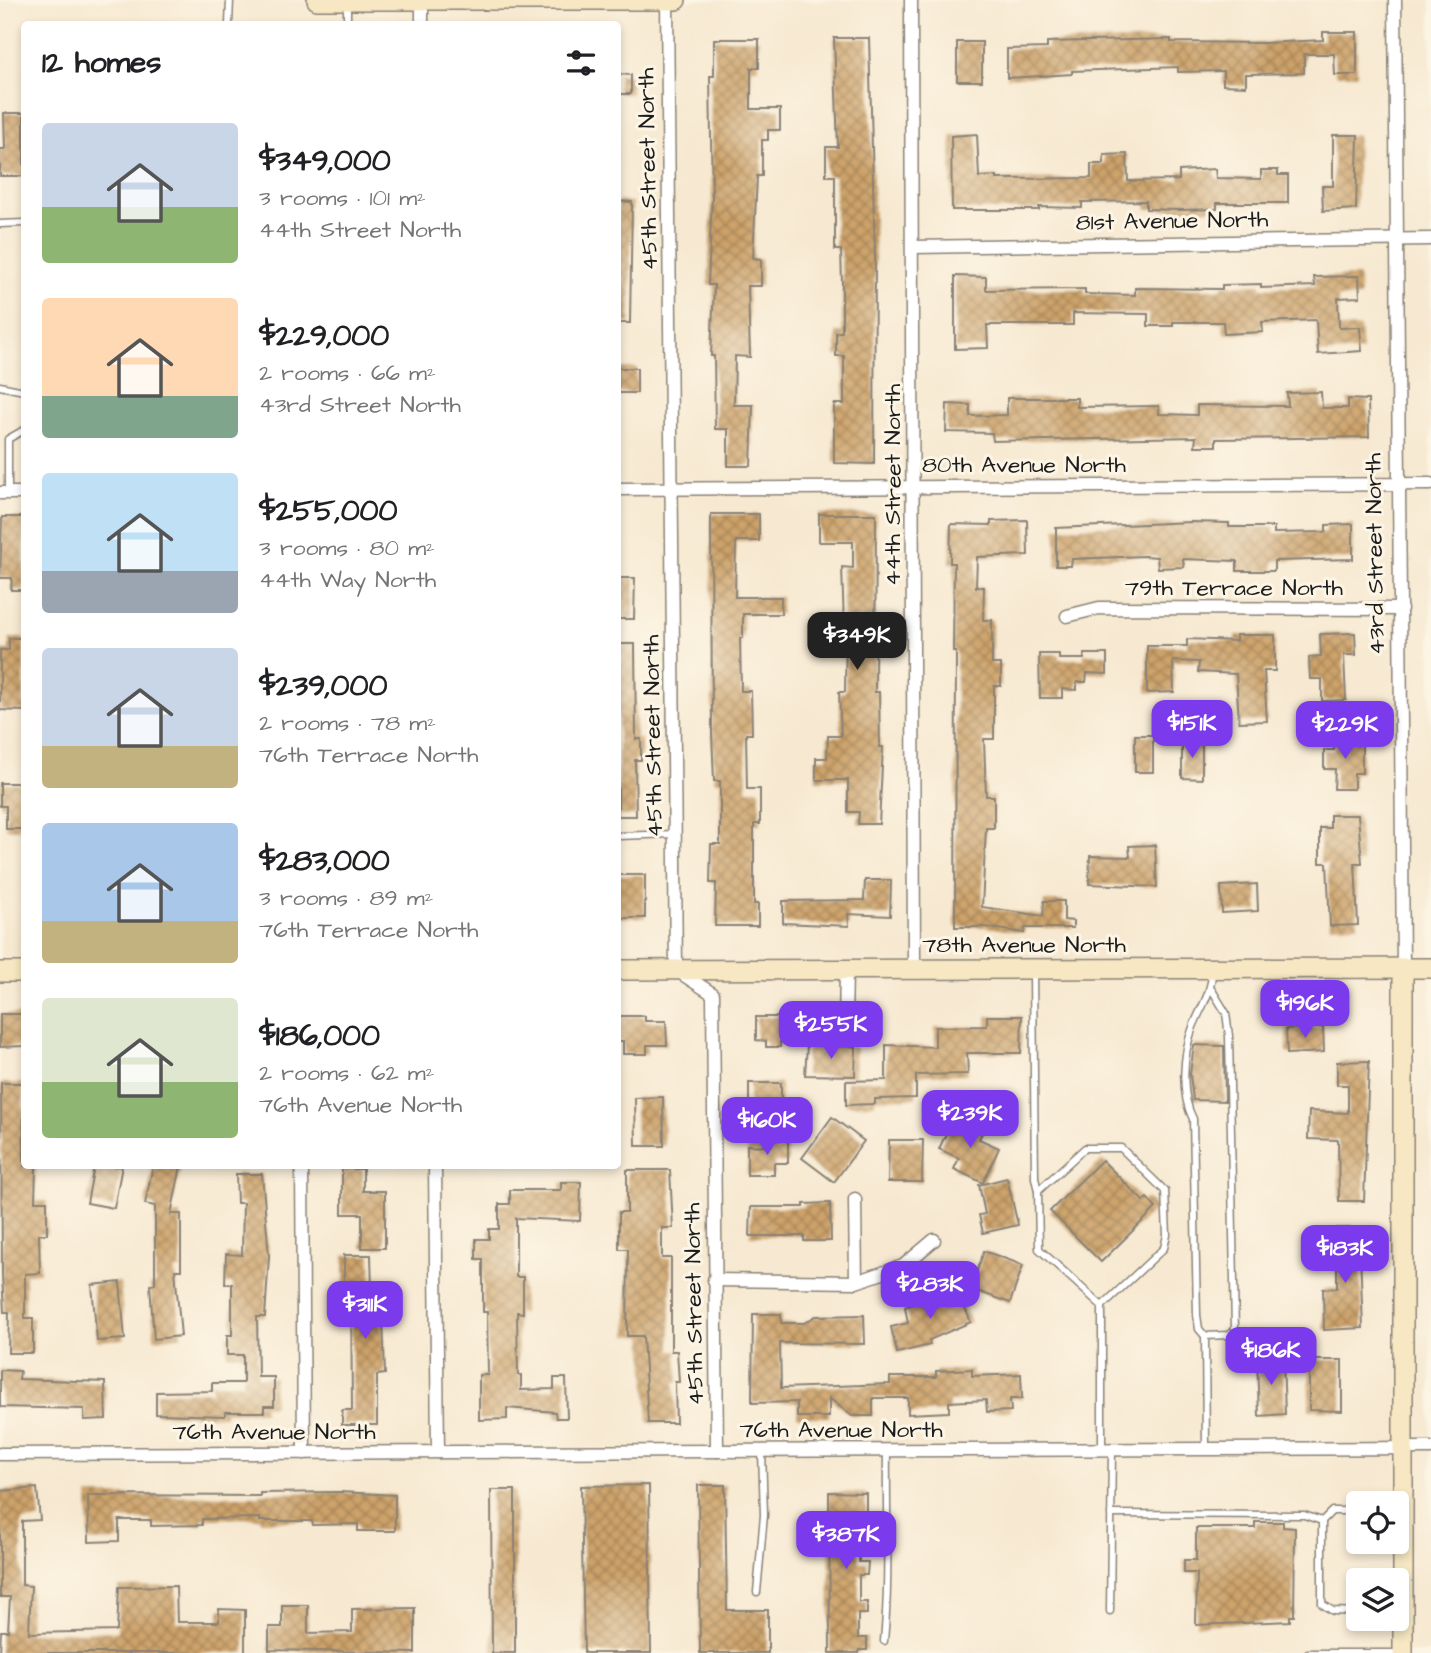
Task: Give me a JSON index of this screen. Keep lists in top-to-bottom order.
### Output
{
  "streets": {
    "street": [
      "45th Street North",
      "81st Avenue North",
      "80th Avenue North",
      "44th Street North",
      "43rd Street North",
      "79th Terrace North",
      "78th Avenue North",
      "76th Avenue North"
    ]
  },
  "crossings": [
    ["45th Street North", "80th Avenue North"],
    ["45th Street North", "78th Avenue North"],
    ["45th Street North", "76th Avenue North"],
    ["81st Avenue North", "44th Street North"],
    ["81st Avenue North", "43rd Street North"],
    ["80th Avenue North", "44th Street North"],
    ["80th Avenue North", "43rd Street North"],
    ["44th Street North", "78th Avenue North"],
    ["43rd Street North", "79th Terrace North"],
    ["43rd Street North", "78th Avenue North"],
    ["43rd Street North", "76th Avenue North"]
  ],
  "page": {
    "heading": "12 homes",
    "list": [
      {
        "name": "$349,000",
        "note": "3 rooms · 101 m² · 44th Street North"
      },
      {
        "name": "$229,000",
        "note": "2 rooms · 66 m² · 43rd Street North"
      },
      {
        "name": "$255,000",
        "note": "3 rooms · 80 m² · 44th Way North"
      },
      {
        "name": "$239,000",
        "note": "2 rooms · 78 m² · 76th Terrace North"
      },
      {
        "name": "$283,000",
        "note": "3 rooms · 89 m² · 76th Terrace North"
      },
      {
        "name": "$186,000",
        "note": "2 rooms · 62 m² · 76th Avenue North"
      }
    ],
    "price": [
      "$349K",
      "$151K",
      "$229K",
      "$196K",
      "$255K",
      "$239K",
      "$160K",
      "$183K",
      "$283K",
      "$311K",
      "$186K",
      "$387K"
    ]
  }
}
